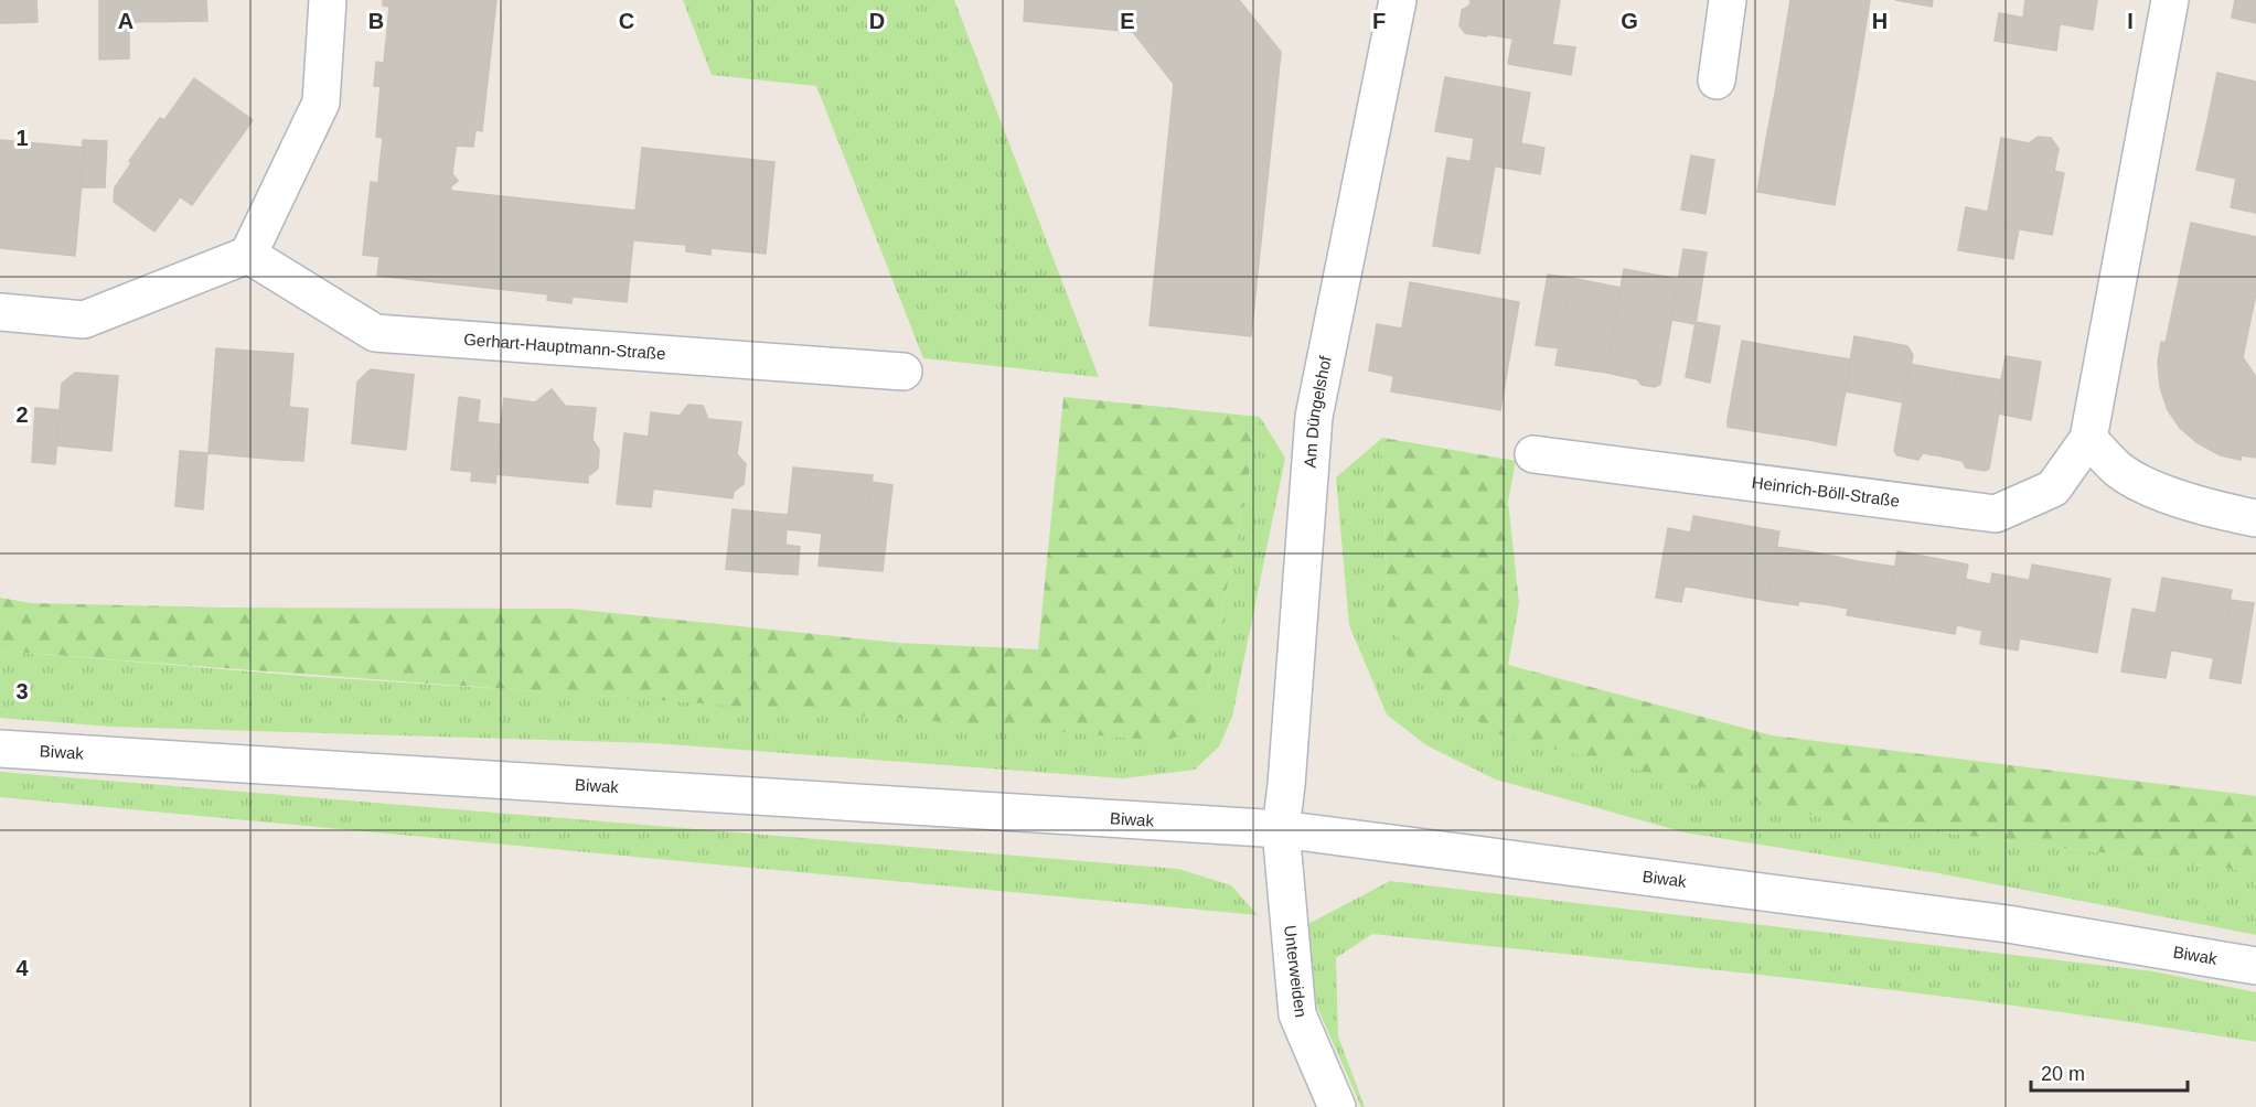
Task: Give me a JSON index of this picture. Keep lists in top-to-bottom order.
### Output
{
  "streets": {
    "street": [
      "Gerhart-Hauptmann-Straße",
      "Am Düngelshof",
      "Heinrich-Böll-Straße",
      "Biwak",
      "Unterweiden"
    ]
  },
  "crossings": [
    ["Am Düngelshof", "Biwak"],
    ["Am Düngelshof", "Unterweiden"],
    ["Biwak", "Unterweiden"]
  ],
  "scale_bar": "20 m",
  "grid": {
    "columns": [
      "A",
      "B",
      "C",
      "D",
      "E",
      "F",
      "G",
      "H",
      "I"
    ],
    "rows": [
      "1",
      "2",
      "3",
      "4"
    ]
  }
}
